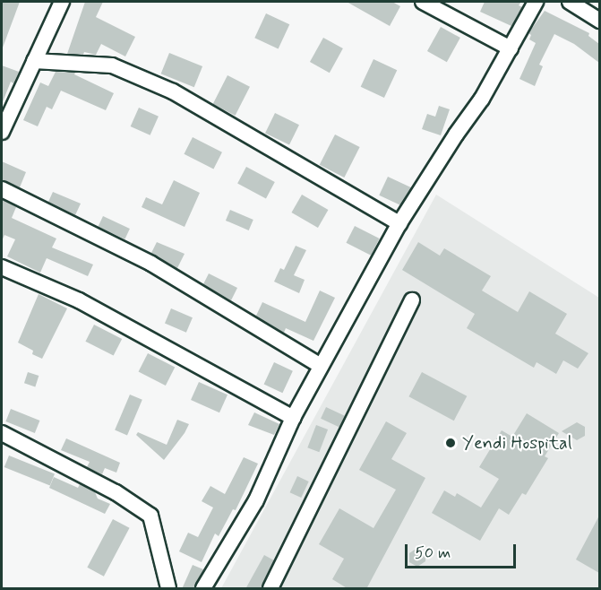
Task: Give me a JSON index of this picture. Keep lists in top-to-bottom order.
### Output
{
  "places": ["Yendi Hospital"],
  "scale_bar": "50 m"
}
